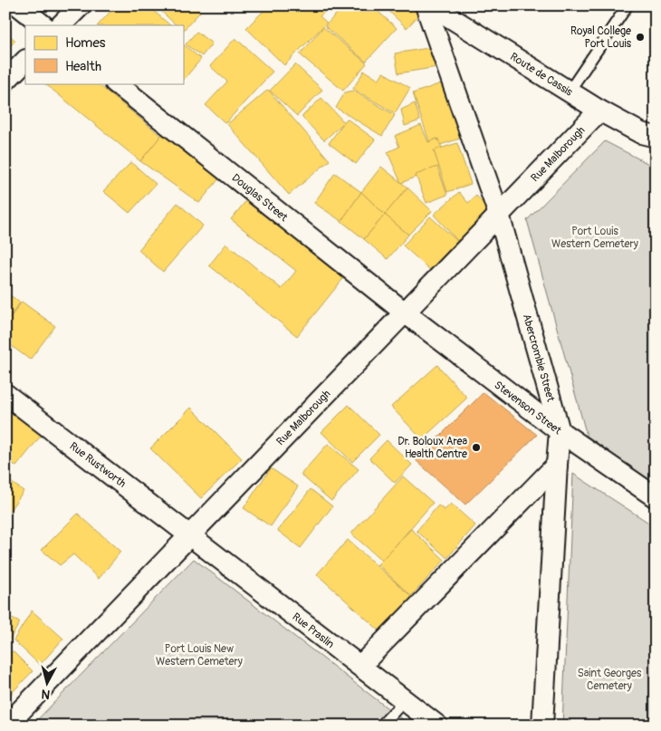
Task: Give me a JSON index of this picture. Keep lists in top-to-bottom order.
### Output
{
  "streets": {
    "street": [
      "Route de Cassis",
      "Rue Malborough",
      "Douglas Street",
      "Abercrombie Street",
      "Stevenson Street",
      "Rue Rustworth",
      "Rue Praslin"
    ]
  },
  "crossings": [
    ["Route de Cassis", "Rue Malborough"],
    ["Rue Malborough", "Douglas Street"],
    ["Rue Malborough", "Abercrombie Street"],
    ["Rue Malborough", "Stevenson Street"],
    ["Rue Malborough", "Rue Rustworth"],
    ["Rue Malborough", "Rue Praslin"],
    ["Douglas Street", "Stevenson Street"],
    ["Abercrombie Street", "Stevenson Street"],
    ["Rue Rustworth", "Rue Praslin"]
  ],
  "parks": ["Port Louis Western Cemetery", "Port Louis New Western Cemetery", "Saint Georges Cemetery"],
  "places": ["Royal College Port Louis", "Dr. Boloux Area Health Centre"],
  "legend": ["Homes", "Health"],
  "north": "bottom"
}
